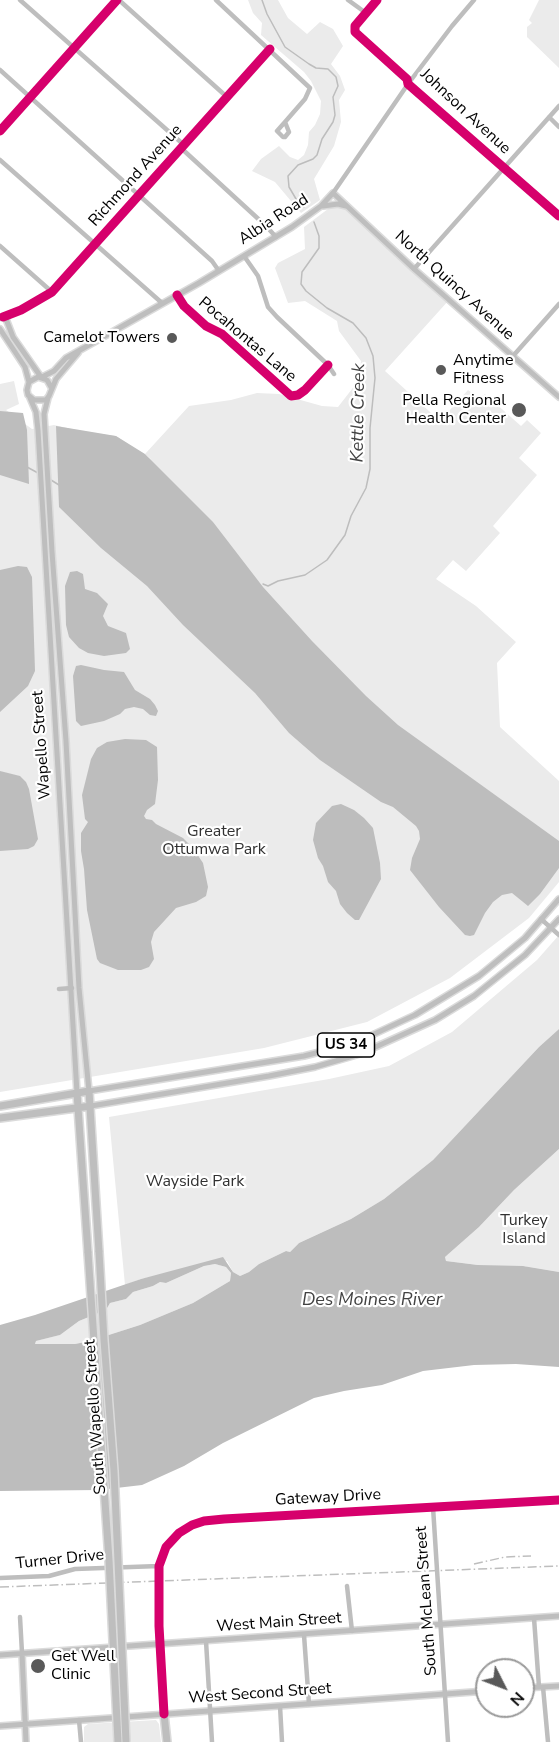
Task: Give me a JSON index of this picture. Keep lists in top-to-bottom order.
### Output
{
  "streets": {
    "highway": ["US 34", "South Wapello Street"],
    "main road": [
      "Albia Road",
      "North Quincy Avenue",
      "Wapello Street",
      "West Main Street",
      "West Second Street"
    ],
    "street": [
      "Johnson Avenue",
      "Richmond Avenue",
      "Pocahontas Lane",
      "Gateway Drive",
      "Turner Drive",
      "South McLean Street"
    ]
  },
  "crossings": [
    ["Johnson Avenue", "Albia Road"],
    ["Albia Road", "North Quincy Avenue"],
    ["Albia Road", "Pocahontas Lane"],
    ["Albia Road", "Wapello Street"],
    ["Wapello Street", "US 34"],
    ["Wapello Street", "South Wapello Street"],
    ["US 34", "South Wapello Street"],
    ["Gateway Drive", "Turner Drive"],
    ["Gateway Drive", "South McLean Street"],
    ["Gateway Drive", "West Main Street"],
    ["Gateway Drive", "West Second Street"],
    ["South McLean Street", "West Main Street"],
    ["South McLean Street", "West Second Street"]
  ],
  "water": ["Kettle Creek", "Des Moines River"],
  "parks": ["Greater Ottumwa Park", "Wayside Park", "Turkey Island"],
  "places": [
    "Camelot Towers",
    "Anytime Fitness",
    "Pella Regional Health Center",
    "Get Well Clinic"
  ],
  "north": "bottom right"
}
